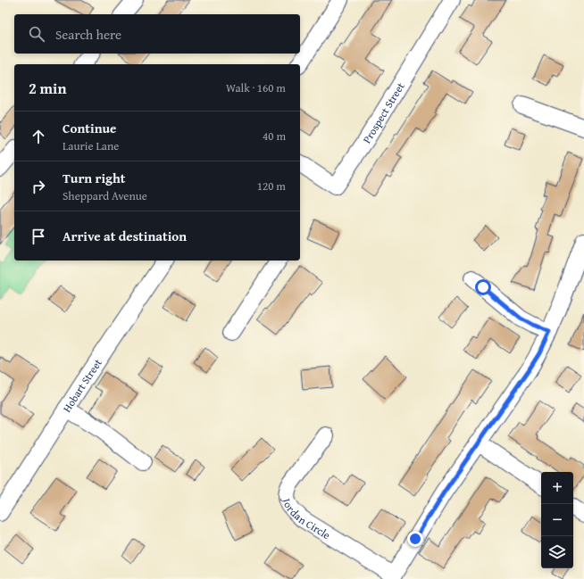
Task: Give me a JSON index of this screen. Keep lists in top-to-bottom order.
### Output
{
  "streets": {
    "street": ["Prospect Street", "Hobart Street", "Jordan Circle"]
  },
  "page": {
    "search": "Search here",
    "heading": ["2 min", "Walk · 160 m"],
    "list": [
      ["Continue", "Laurie Lane", "40 m"],
      ["Turn right", "Sheppard Avenue", "120 m"],
      "Arrive at destination"
    ],
    "map_buttons": ["+", "−"]
  }
}
